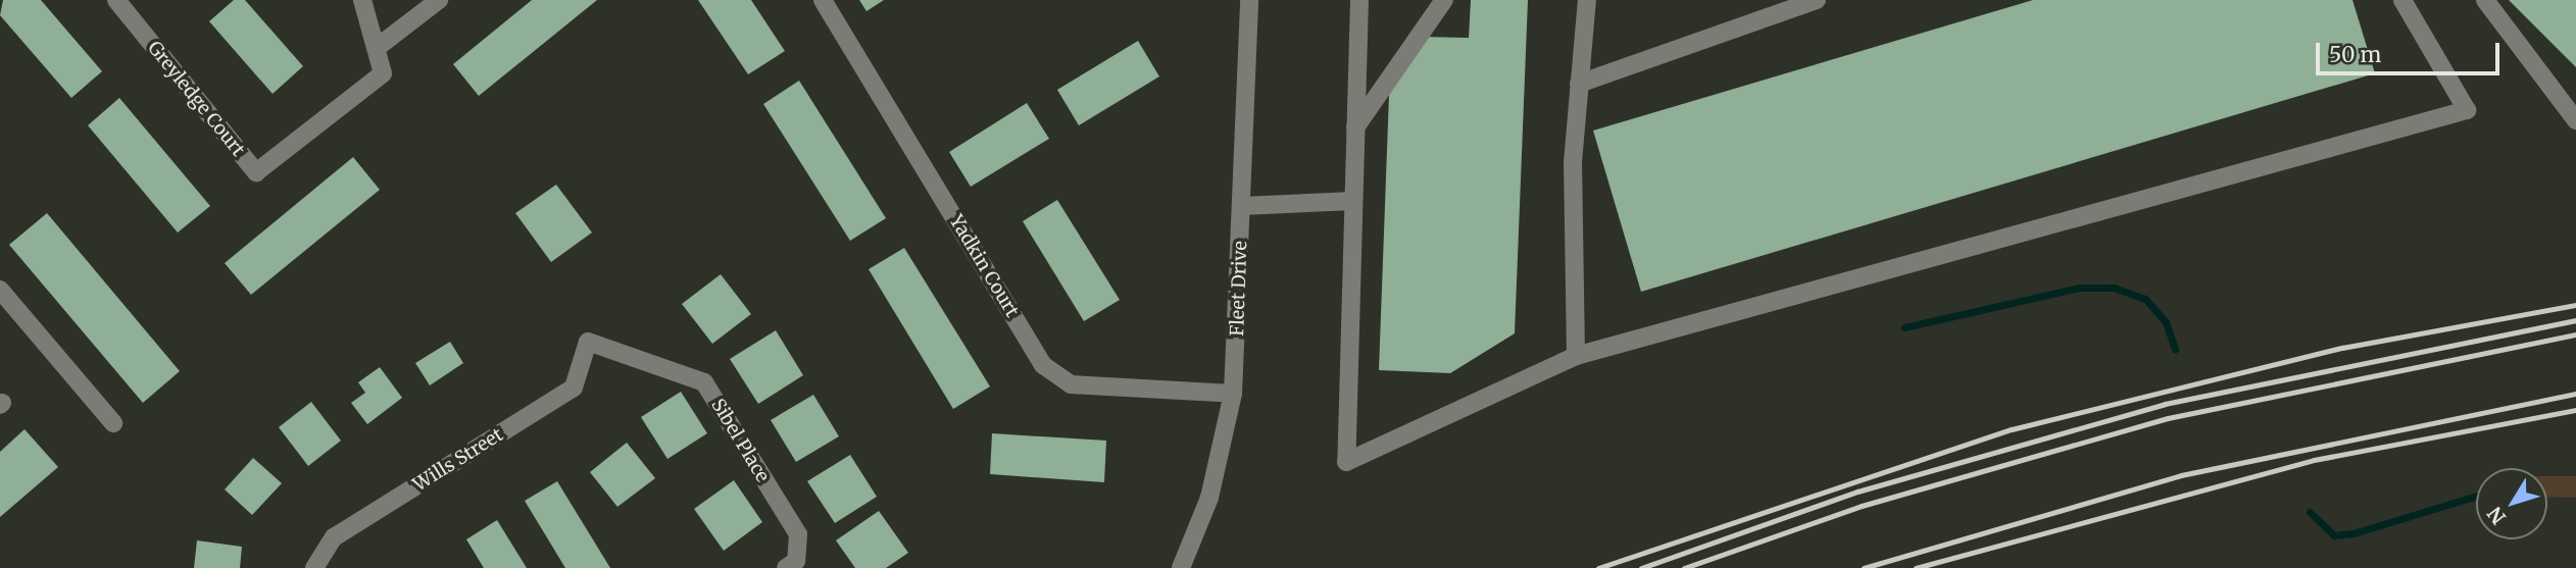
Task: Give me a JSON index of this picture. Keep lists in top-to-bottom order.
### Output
{
  "streets": {
    "street": [
      "Greyledge Court",
      "Yadkin Court",
      "Fleet Drive",
      "Sibel Place",
      "Wills Street"
    ]
  },
  "crossings": [
    ["Yadkin Court", "Fleet Drive"],
    ["Sibel Place", "Wills Street"]
  ],
  "scale_bar": "50 m",
  "north": "bottom left"
}
